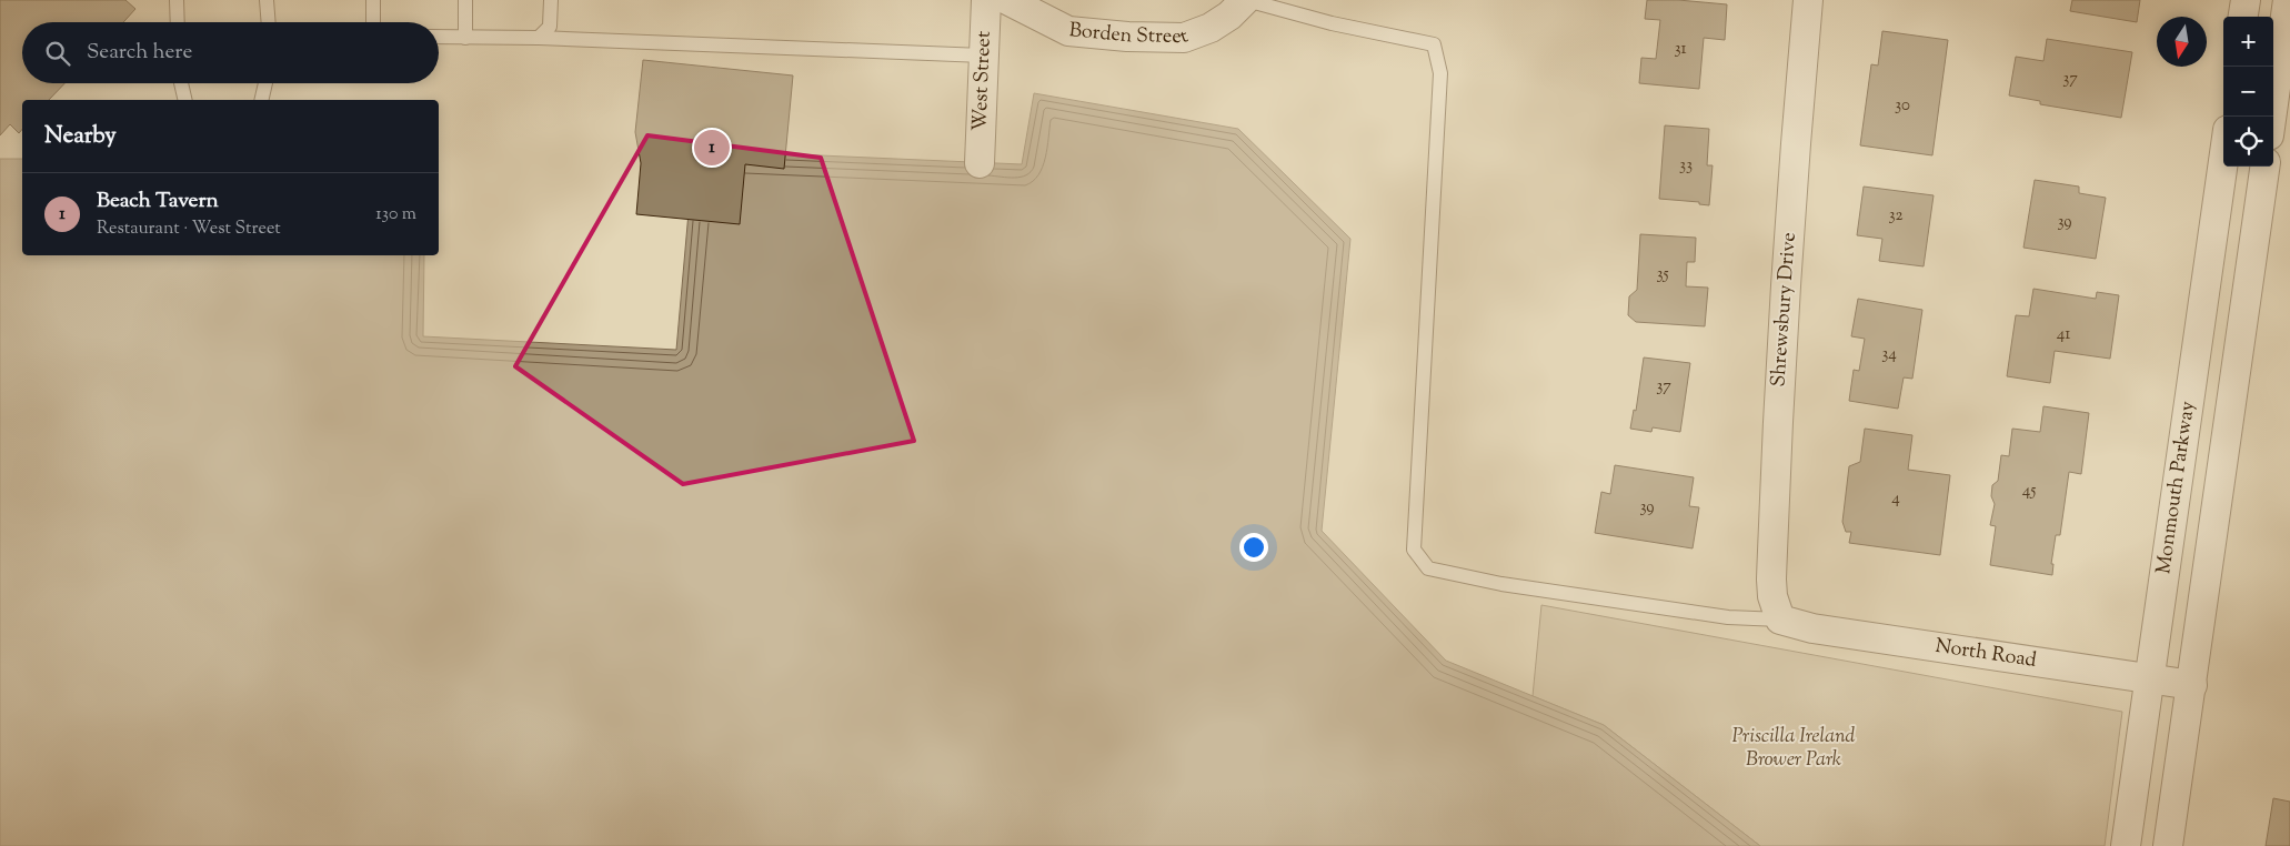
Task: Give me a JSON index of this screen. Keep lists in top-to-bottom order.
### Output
{
  "streets": {
    "street": [
      "Borden Street",
      "West Street",
      "Shrewsbury Drive",
      "Monmouth Parkway",
      "North Road"
    ]
  },
  "crossings": [
    ["Shrewsbury Drive", "North Road"],
    ["Monmouth Parkway", "North Road"]
  ],
  "parks": ["Priscilla Ireland Brower Park"],
  "house_numbers": [
    "31",
    "37",
    "30",
    "33",
    "32",
    "39",
    "35",
    "41",
    "34",
    "37",
    "45",
    "4",
    "39"
  ],
  "north": "bottom",
  "page": {
    "map_buttons": ["+", "−"],
    "search": "Search here",
    "heading": "Nearby",
    "pins": "1",
    "list": [
      {
        "mark": "1",
        "name": "Beach Tavern",
        "note": "Restaurant · West Street",
        "value": "130 m"
      }
    ]
  }
}
